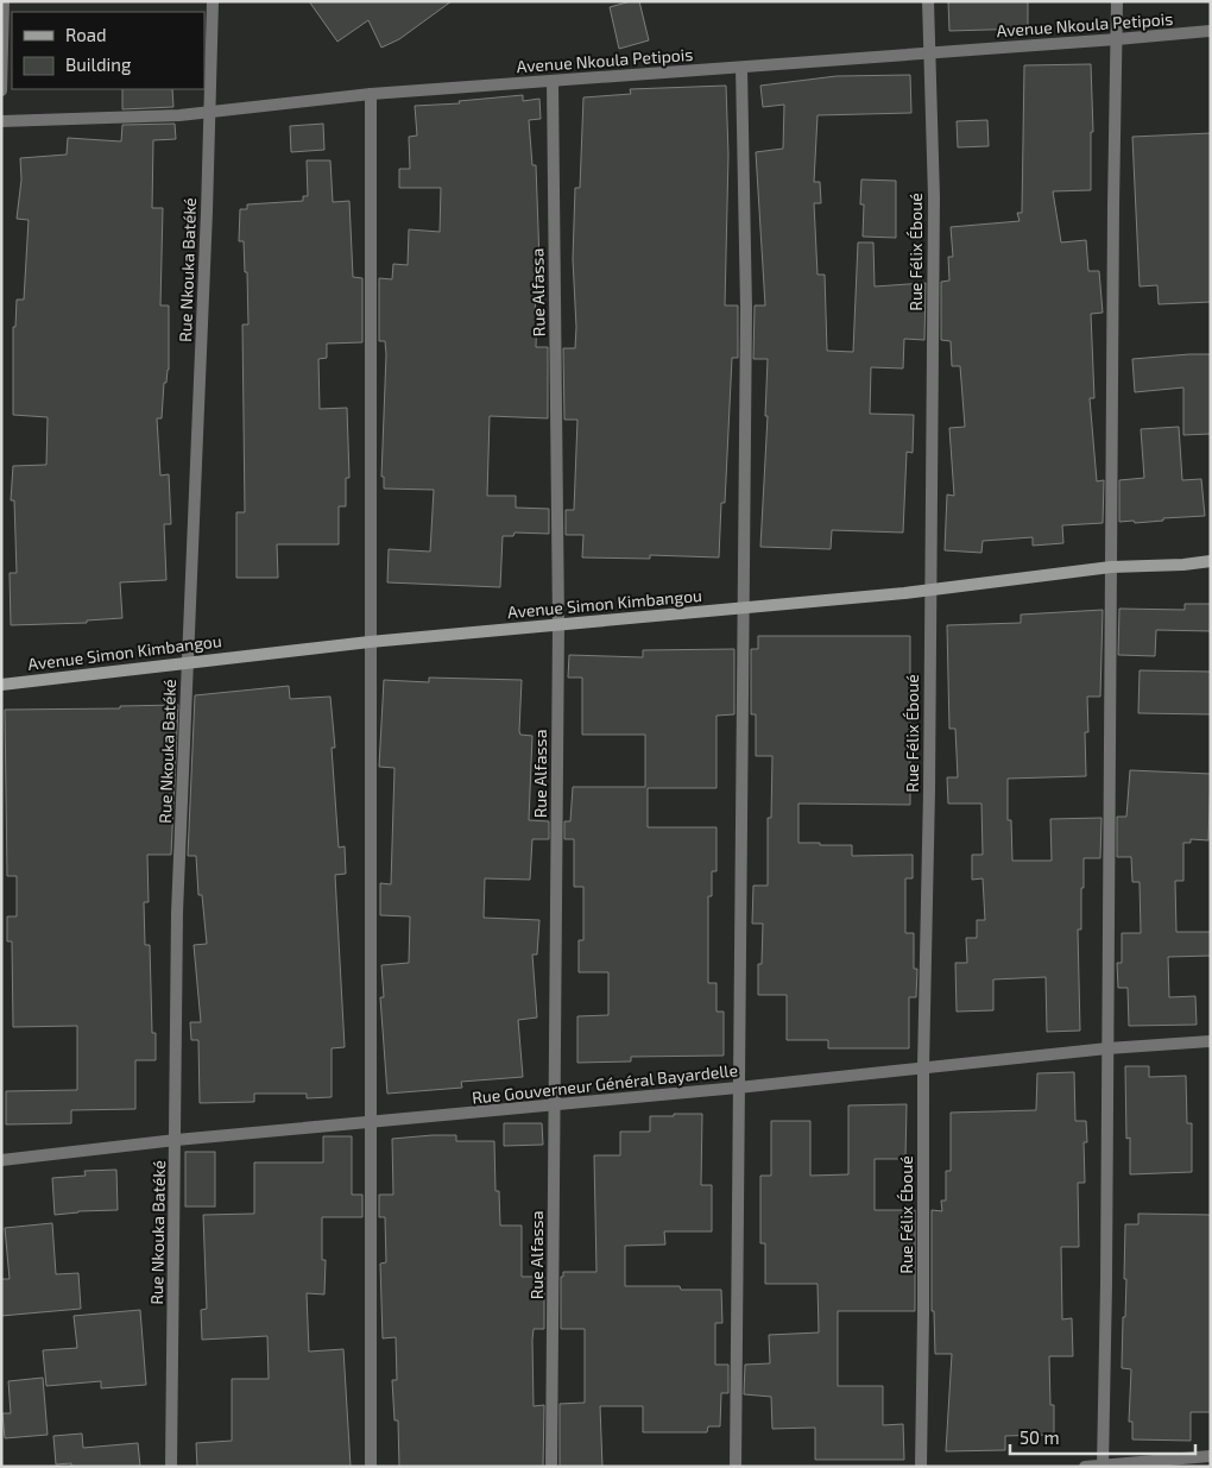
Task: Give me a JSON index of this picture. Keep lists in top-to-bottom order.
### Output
{
  "streets": {
    "street": [
      "Avenue Nkoula Petipois",
      "Rue Félix Éboué",
      "Rue Nkouka Batéké",
      "Rue Alfassa",
      "Avenue Simon Kimbangou",
      "Rue Gouverneur Général Bayardelle"
    ]
  },
  "crossings": [
    ["Avenue Nkoula Petipois", "Rue Félix Éboué"],
    ["Avenue Nkoula Petipois", "Rue Nkouka Batéké"],
    ["Avenue Nkoula Petipois", "Rue Alfassa"],
    ["Rue Félix Éboué", "Avenue Simon Kimbangou"],
    ["Rue Félix Éboué", "Rue Gouverneur Général Bayardelle"],
    ["Rue Nkouka Batéké", "Avenue Simon Kimbangou"],
    ["Rue Nkouka Batéké", "Rue Gouverneur Général Bayardelle"],
    ["Rue Alfassa", "Avenue Simon Kimbangou"],
    ["Rue Alfassa", "Rue Gouverneur Général Bayardelle"]
  ],
  "legend": ["Road", "Building"],
  "scale_bar": "50 m"
}
